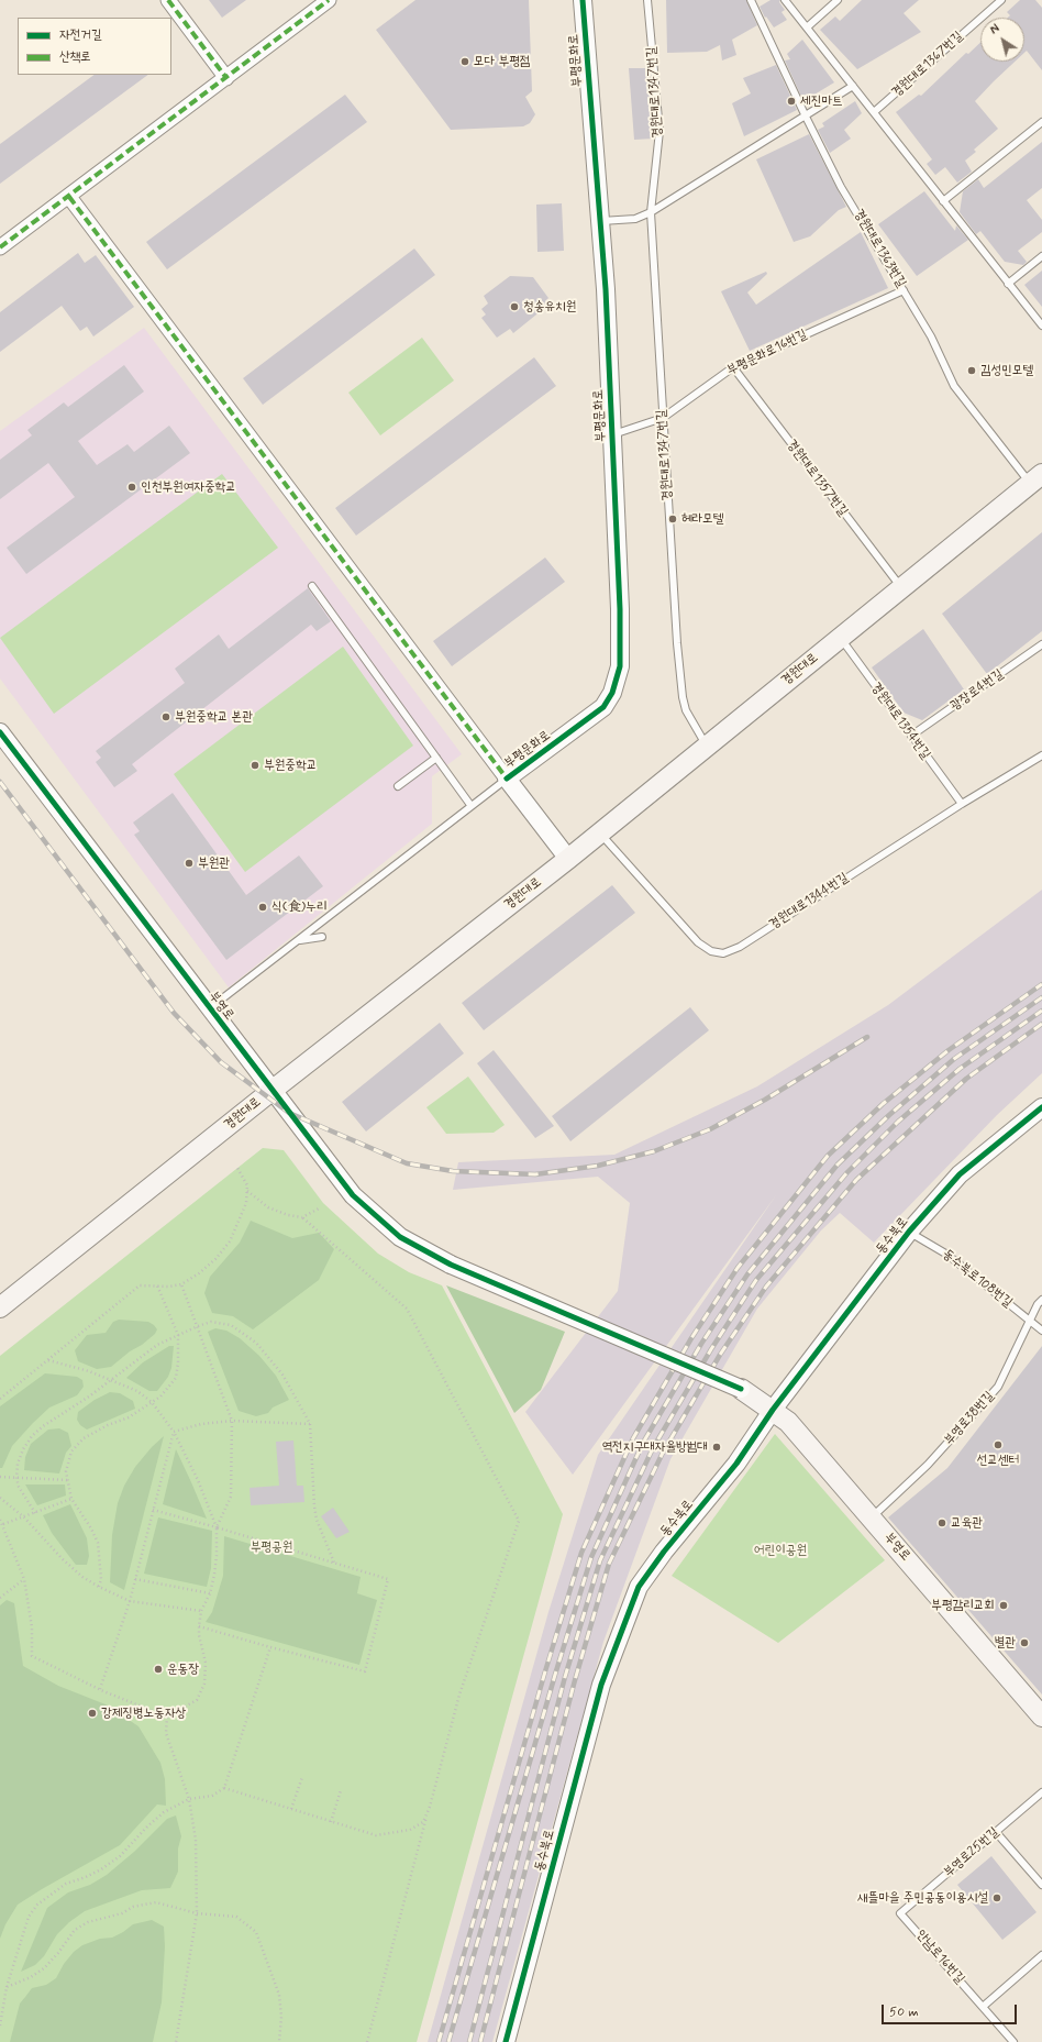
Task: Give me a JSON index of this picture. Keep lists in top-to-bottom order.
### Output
{
  "streets": {
    "main road": ["경원대로", "부영로"],
    "street": ["부평문화로", "동수북로"],
    "lane": [
      "경원대로1367번길",
      "경원대로1347번길",
      "경원대로1363번길",
      "부평문화로16번길",
      "경원대로1357번길",
      "광장로4번길",
      "경원대로1354번길",
      "경원대로1344번길",
      "동수북로108번길",
      "부영로38번길",
      "부영로25번길",
      "안남로16번길"
    ]
  },
  "crossings": [
    ["부평문화로", "부평문화로16번길"],
    ["부평문화로", "경원대로"],
    ["경원대로1347번길", "부평문화로16번길"],
    ["경원대로1347번길", "경원대로"],
    ["경원대로1363번길", "부평문화로16번길"],
    ["경원대로1363번길", "경원대로"],
    ["부평문화로16번길", "경원대로1357번길"],
    ["경원대로1357번길", "경원대로"],
    ["경원대로", "경원대로1354번길"],
    ["경원대로", "경원대로1344번길"],
    ["경원대로", "부영로"],
    ["광장로4번길", "경원대로1354번길"],
    ["경원대로1354번길", "경원대로1344번길"],
    ["부영로", "동수북로"],
    ["부영로", "부영로38번길"],
    ["동수북로", "동수북로108번길"],
    ["동수북로108번길", "부영로38번길"],
    ["부영로25번길", "안남로16번길"]
  ],
  "parks": ["부평공원", "어린이공원"],
  "places": [
    "모다 부평점",
    "세진마트",
    "청송유치원",
    "김성민모텔",
    "인천부원여자중학교",
    "헤라모텔",
    "부원중학교 본관",
    "부원중학교",
    "부원관",
    "식(食)누리",
    "선교센터",
    "역전지구대자율방범대",
    "교육관",
    "부평감리교회",
    "별관",
    "운동장",
    "강제징병노동자상",
    "새뜰마을 주민공동이용시설"
  ],
  "legend": ["자전거길", "산책로"],
  "scale_bar": "50 m",
  "north": "top left"
}
